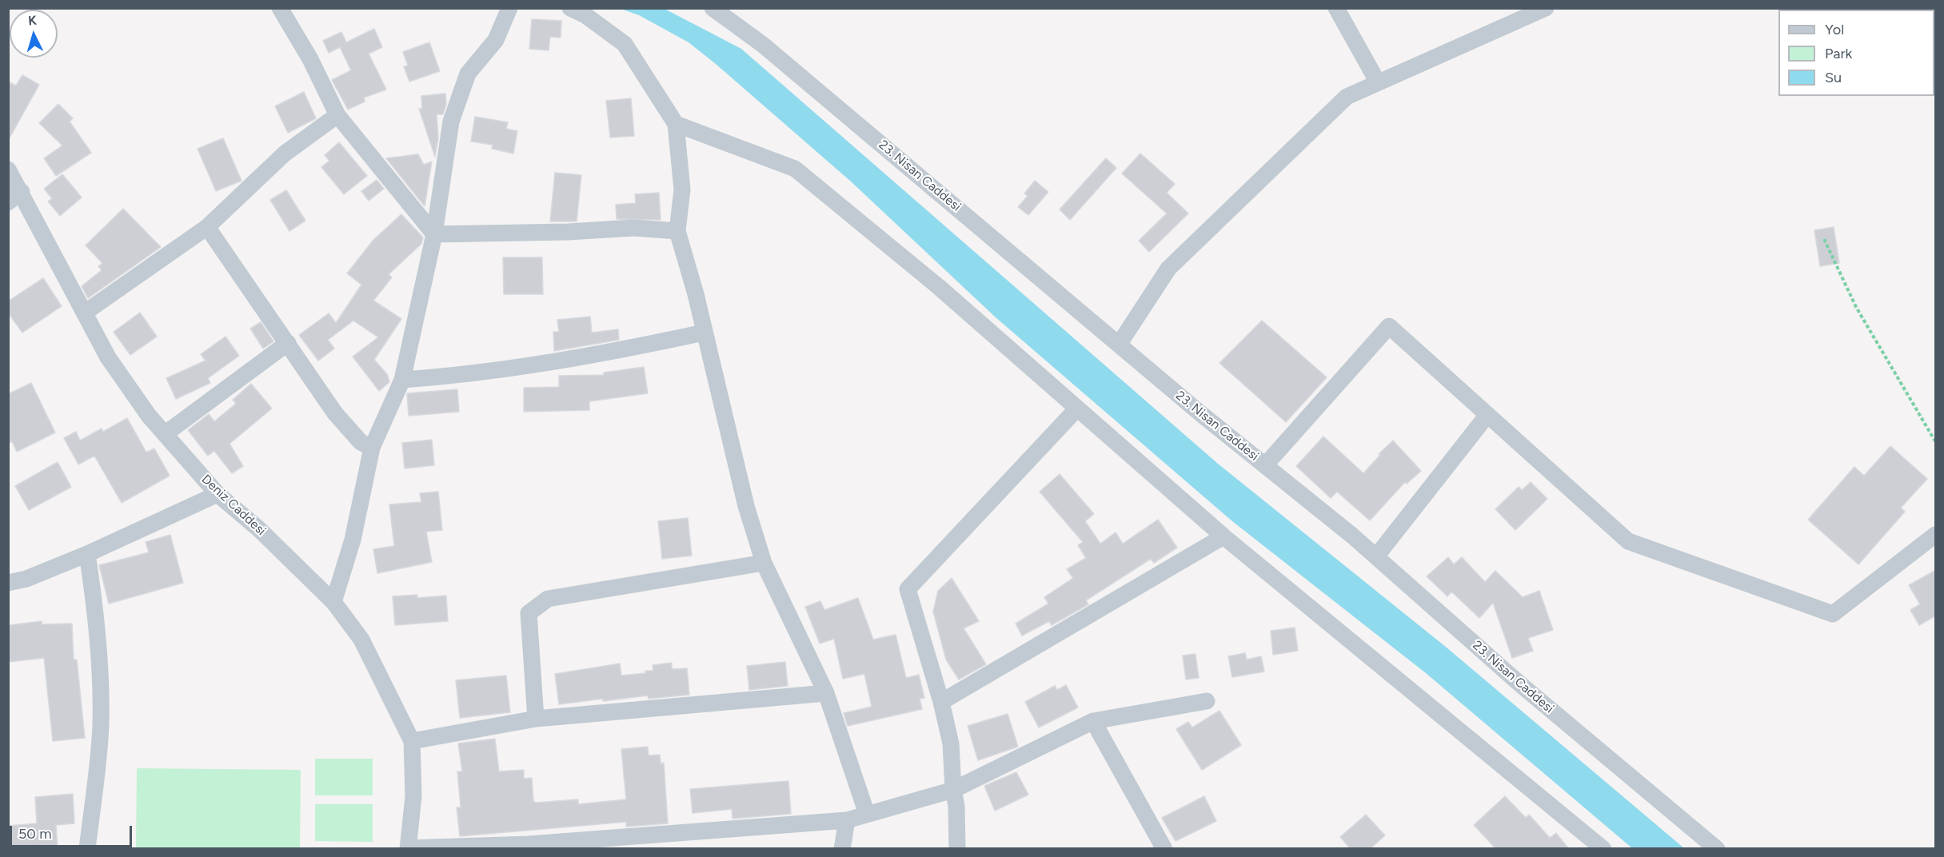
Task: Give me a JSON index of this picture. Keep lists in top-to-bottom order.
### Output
{
  "streets": {
    "street": ["23. Nisan Caddesi", "Deniz Caddesi"]
  },
  "legend": ["Yol", "Park", "Su"],
  "scale_bar": "50 m",
  "north": "top"
}
